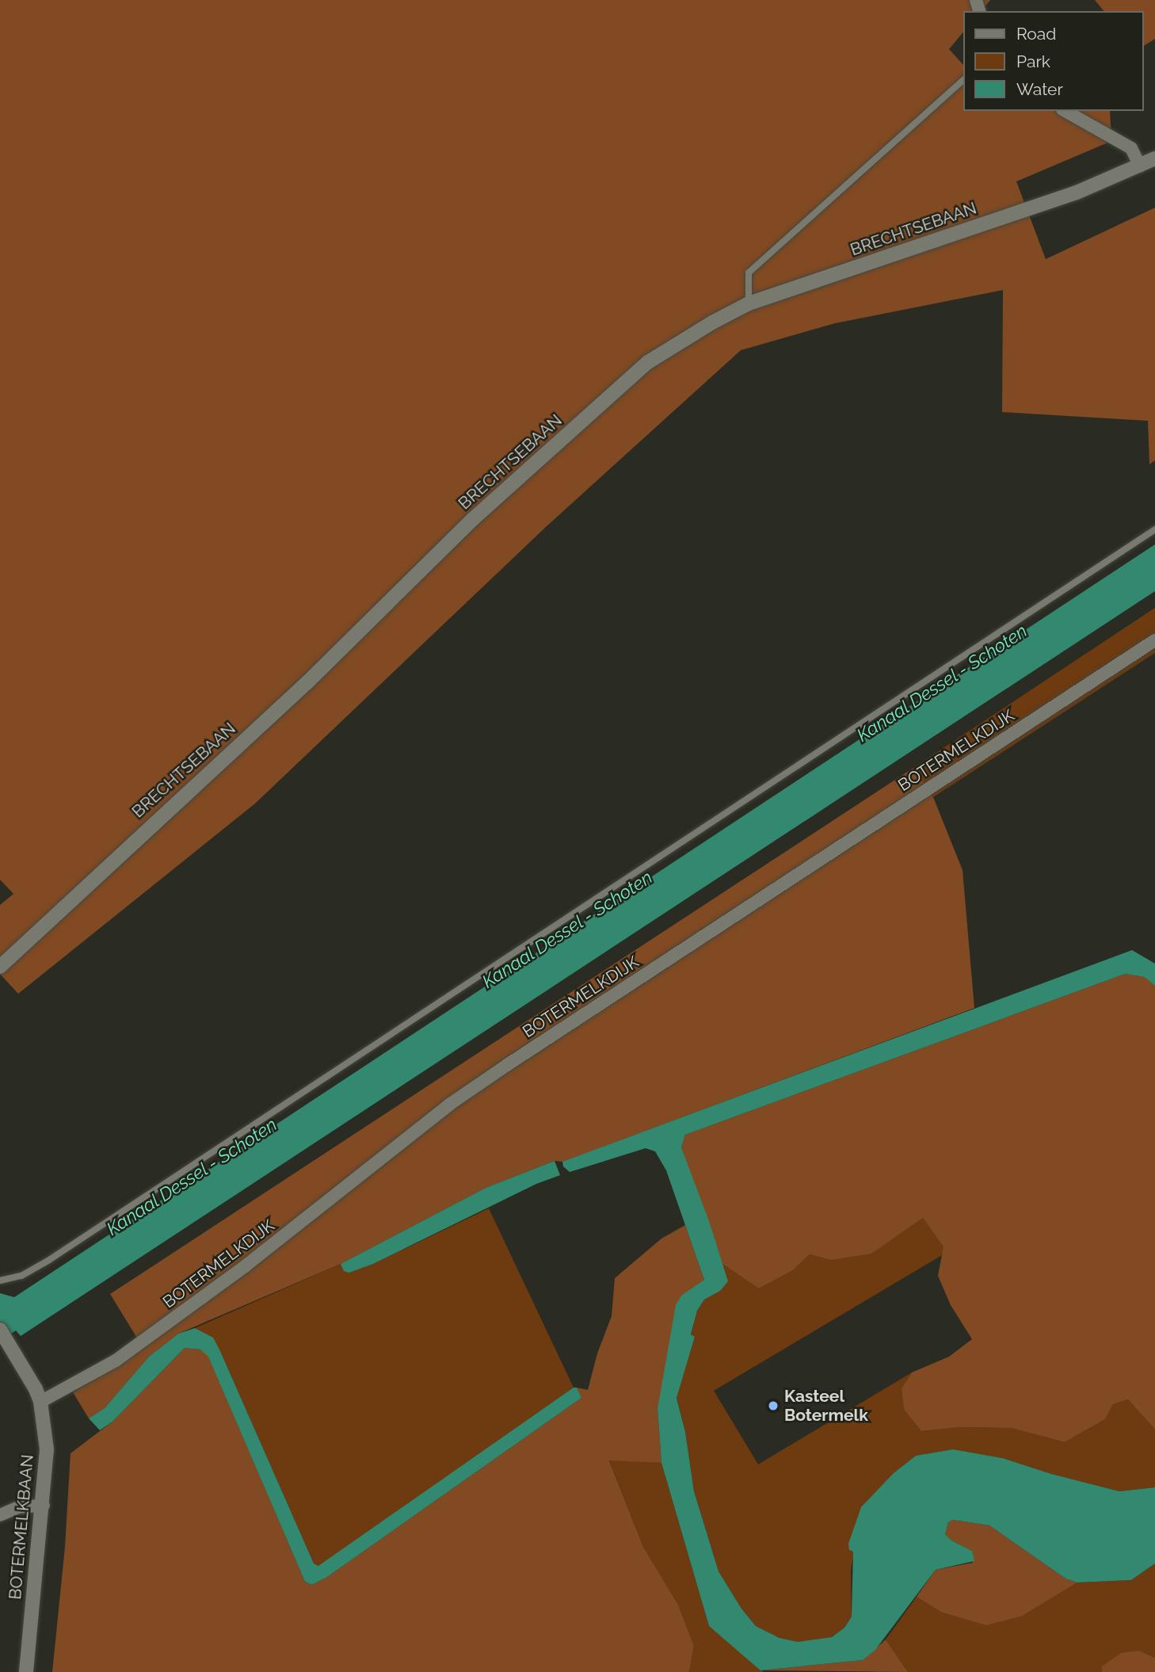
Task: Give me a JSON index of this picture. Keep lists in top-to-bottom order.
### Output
{
  "streets": {
    "main road": ["BRECHTSEBAAN", "BOTERMELKBAAN"],
    "street": ["BOTERMELKDIJK"]
  },
  "crossings": [
    ["BOTERMELKDIJK", "BOTERMELKBAAN"]
  ],
  "water": ["Kanaal Dessel - Schoten"],
  "places": ["Kasteel Botermelk"],
  "legend": ["Road", "Park", "Water"]
}
